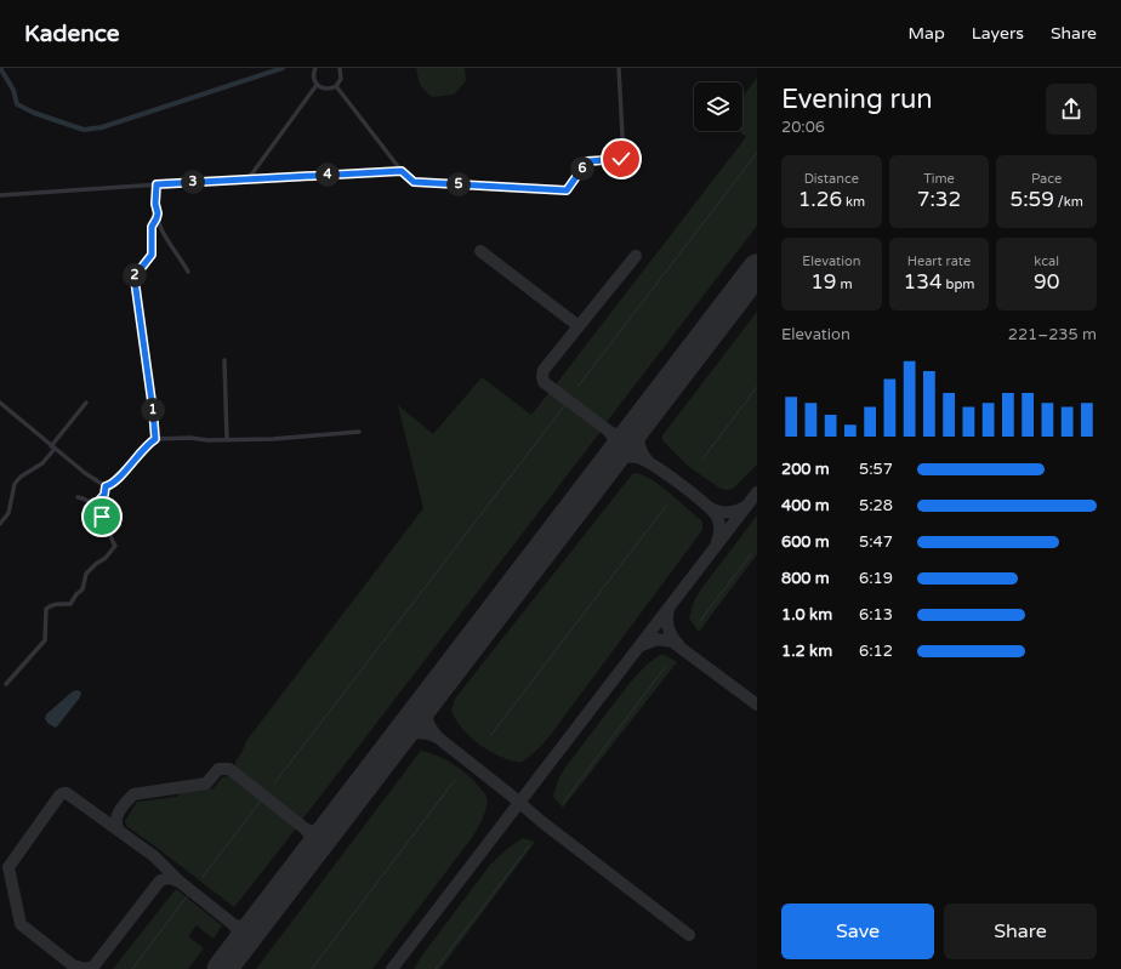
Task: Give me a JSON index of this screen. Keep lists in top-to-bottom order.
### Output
{
  "page": {
    "header": "Kadence",
    "nav": ["Map", "Layers", "Share"],
    "heading": ["Evening run", "20:06"],
    "stats": [
      ["Distance", "1.26 km"],
      ["Time", "7:32"],
      ["Pace", "5:59 /km"],
      ["Elevation", "19 m"],
      ["Heart rate", "134 bpm"],
      ["kcal", "90"]
    ],
    "pins": [
      "6",
      "4",
      "3",
      "5",
      "2",
      "1"
    ],
    "chart": ["Elevation", "221–235 m"],
    "list": [
      {
        "name": "200 m",
        "note": "5:57"
      },
      {
        "name": "400 m",
        "note": "5:28"
      },
      {
        "name": "600 m",
        "note": "5:47"
      },
      {
        "name": "800 m",
        "note": "6:19"
      },
      {
        "name": "1.0 km",
        "note": "6:13"
      },
      {
        "name": "1.2 km",
        "note": "6:12"
      }
    ],
    "buttons": ["Save", "Share"]
  }
}
